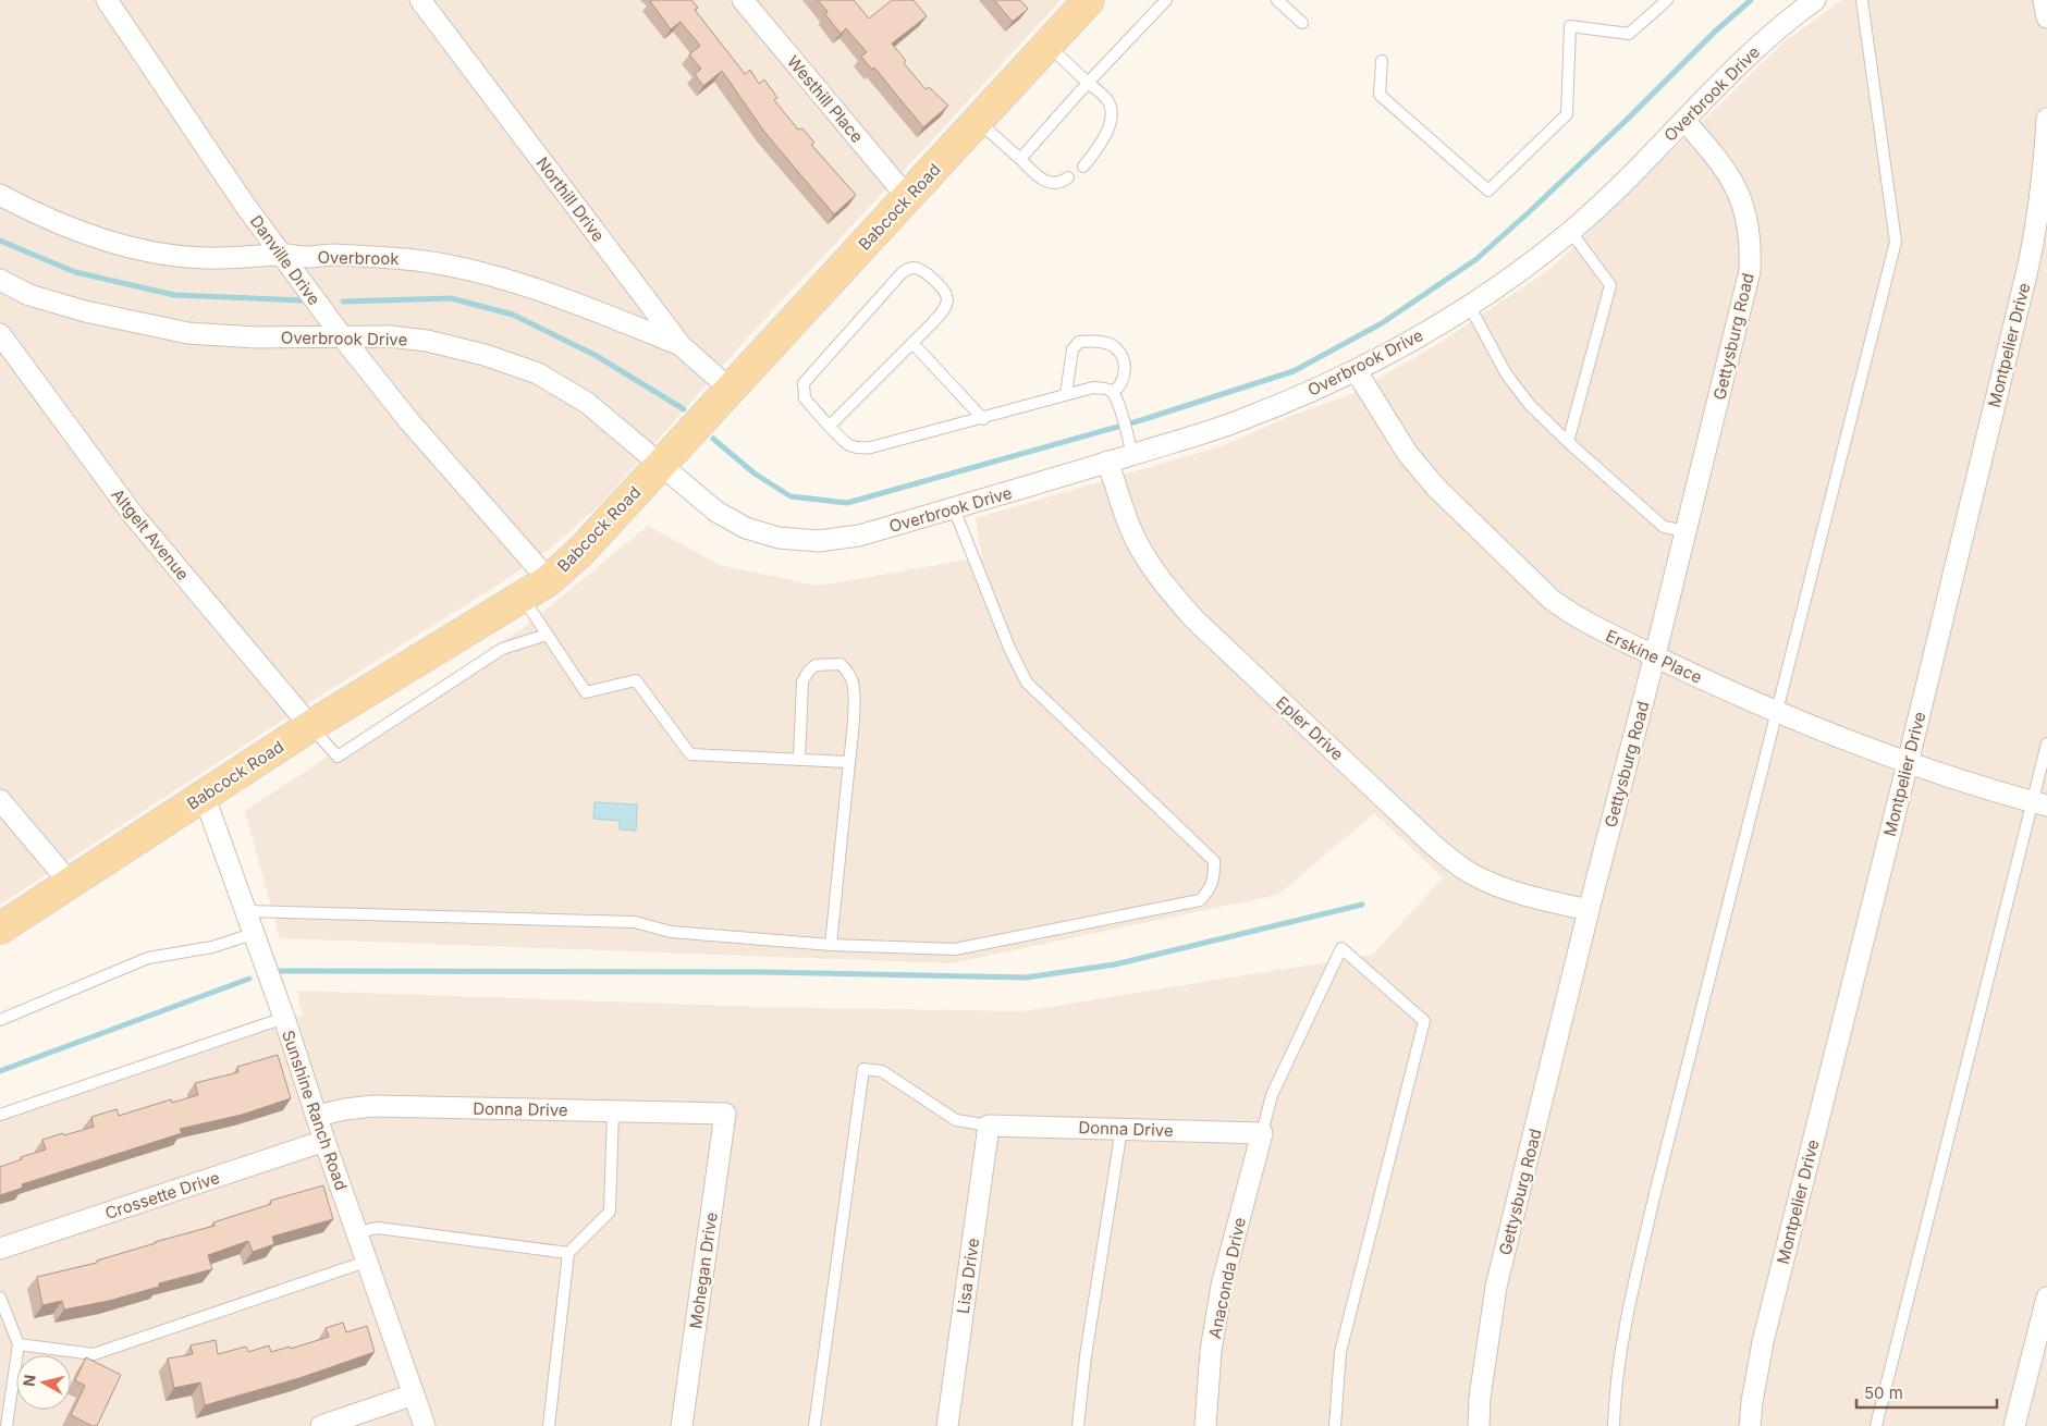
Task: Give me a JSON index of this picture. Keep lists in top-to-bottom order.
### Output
{
  "streets": {
    "main road": ["Babcock Road"],
    "street": [
      "Overbrook Drive",
      "Westhill Place",
      "Northill Drive",
      "Overbrook",
      "Danville Drive",
      "Gettysburg Road",
      "Montpelier Drive",
      "Altgelt Avenue",
      "Erskine Place",
      "Epler Drive",
      "Donna Drive",
      "Sunshine Ranch Road",
      "Crossette Drive",
      "Mohegan Drive",
      "Lisa Drive",
      "Anaconda Drive"
    ]
  },
  "crossings": [
    ["Overbrook Drive", "Babcock Road"],
    ["Overbrook Drive", "Danville Drive"],
    ["Overbrook Drive", "Gettysburg Road"],
    ["Overbrook Drive", "Erskine Place"],
    ["Overbrook Drive", "Epler Drive"],
    ["Westhill Place", "Babcock Road"],
    ["Northill Drive", "Babcock Road"],
    ["Northill Drive", "Overbrook"],
    ["Babcock Road", "Danville Drive"],
    ["Babcock Road", "Altgelt Avenue"],
    ["Babcock Road", "Sunshine Ranch Road"],
    ["Overbrook", "Danville Drive"],
    ["Gettysburg Road", "Erskine Place"],
    ["Gettysburg Road", "Epler Drive"],
    ["Montpelier Drive", "Erskine Place"],
    ["Donna Drive", "Sunshine Ranch Road"],
    ["Donna Drive", "Mohegan Drive"],
    ["Donna Drive", "Lisa Drive"],
    ["Donna Drive", "Anaconda Drive"],
    ["Sunshine Ranch Road", "Crossette Drive"]
  ],
  "scale_bar": "50 m",
  "north": "left"
}
